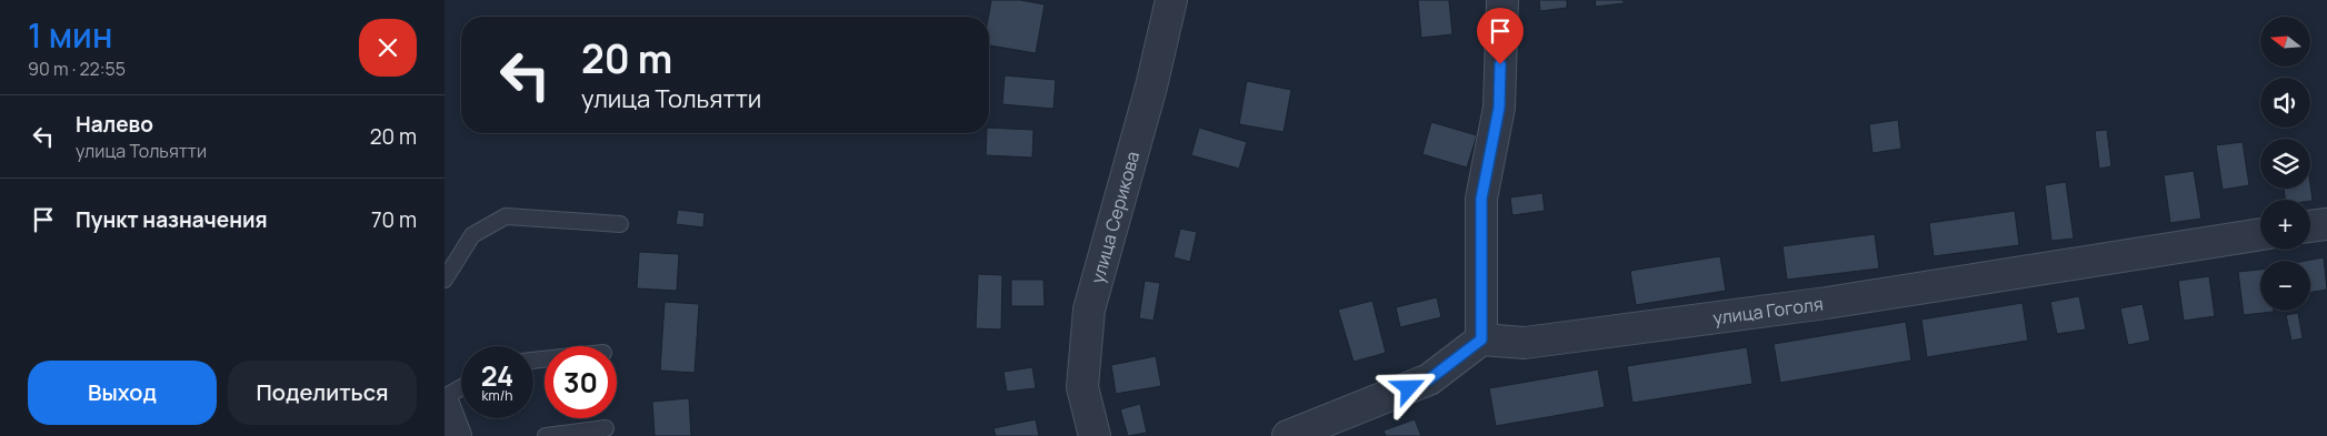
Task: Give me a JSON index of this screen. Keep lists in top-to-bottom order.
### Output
{
  "streets": {
    "street": ["улица Серикова", "улица Гоголя"]
  },
  "north": "left",
  "page": {
    "heading": ["1 мин", "90 m · 22:55"],
    "map_buttons": ["+", "−"],
    "turn": ["20 m", "улица Тольятти"],
    "list": [
      {
        "name": "Налево",
        "note": "улица Тольятти",
        "value": "20 m"
      },
      {
        "name": "Пункт назначения",
        "value": "70 m"
      }
    ],
    "speed": "24 km/h",
    "limit": "30",
    "buttons": ["Выход", "Поделиться"]
  }
}
